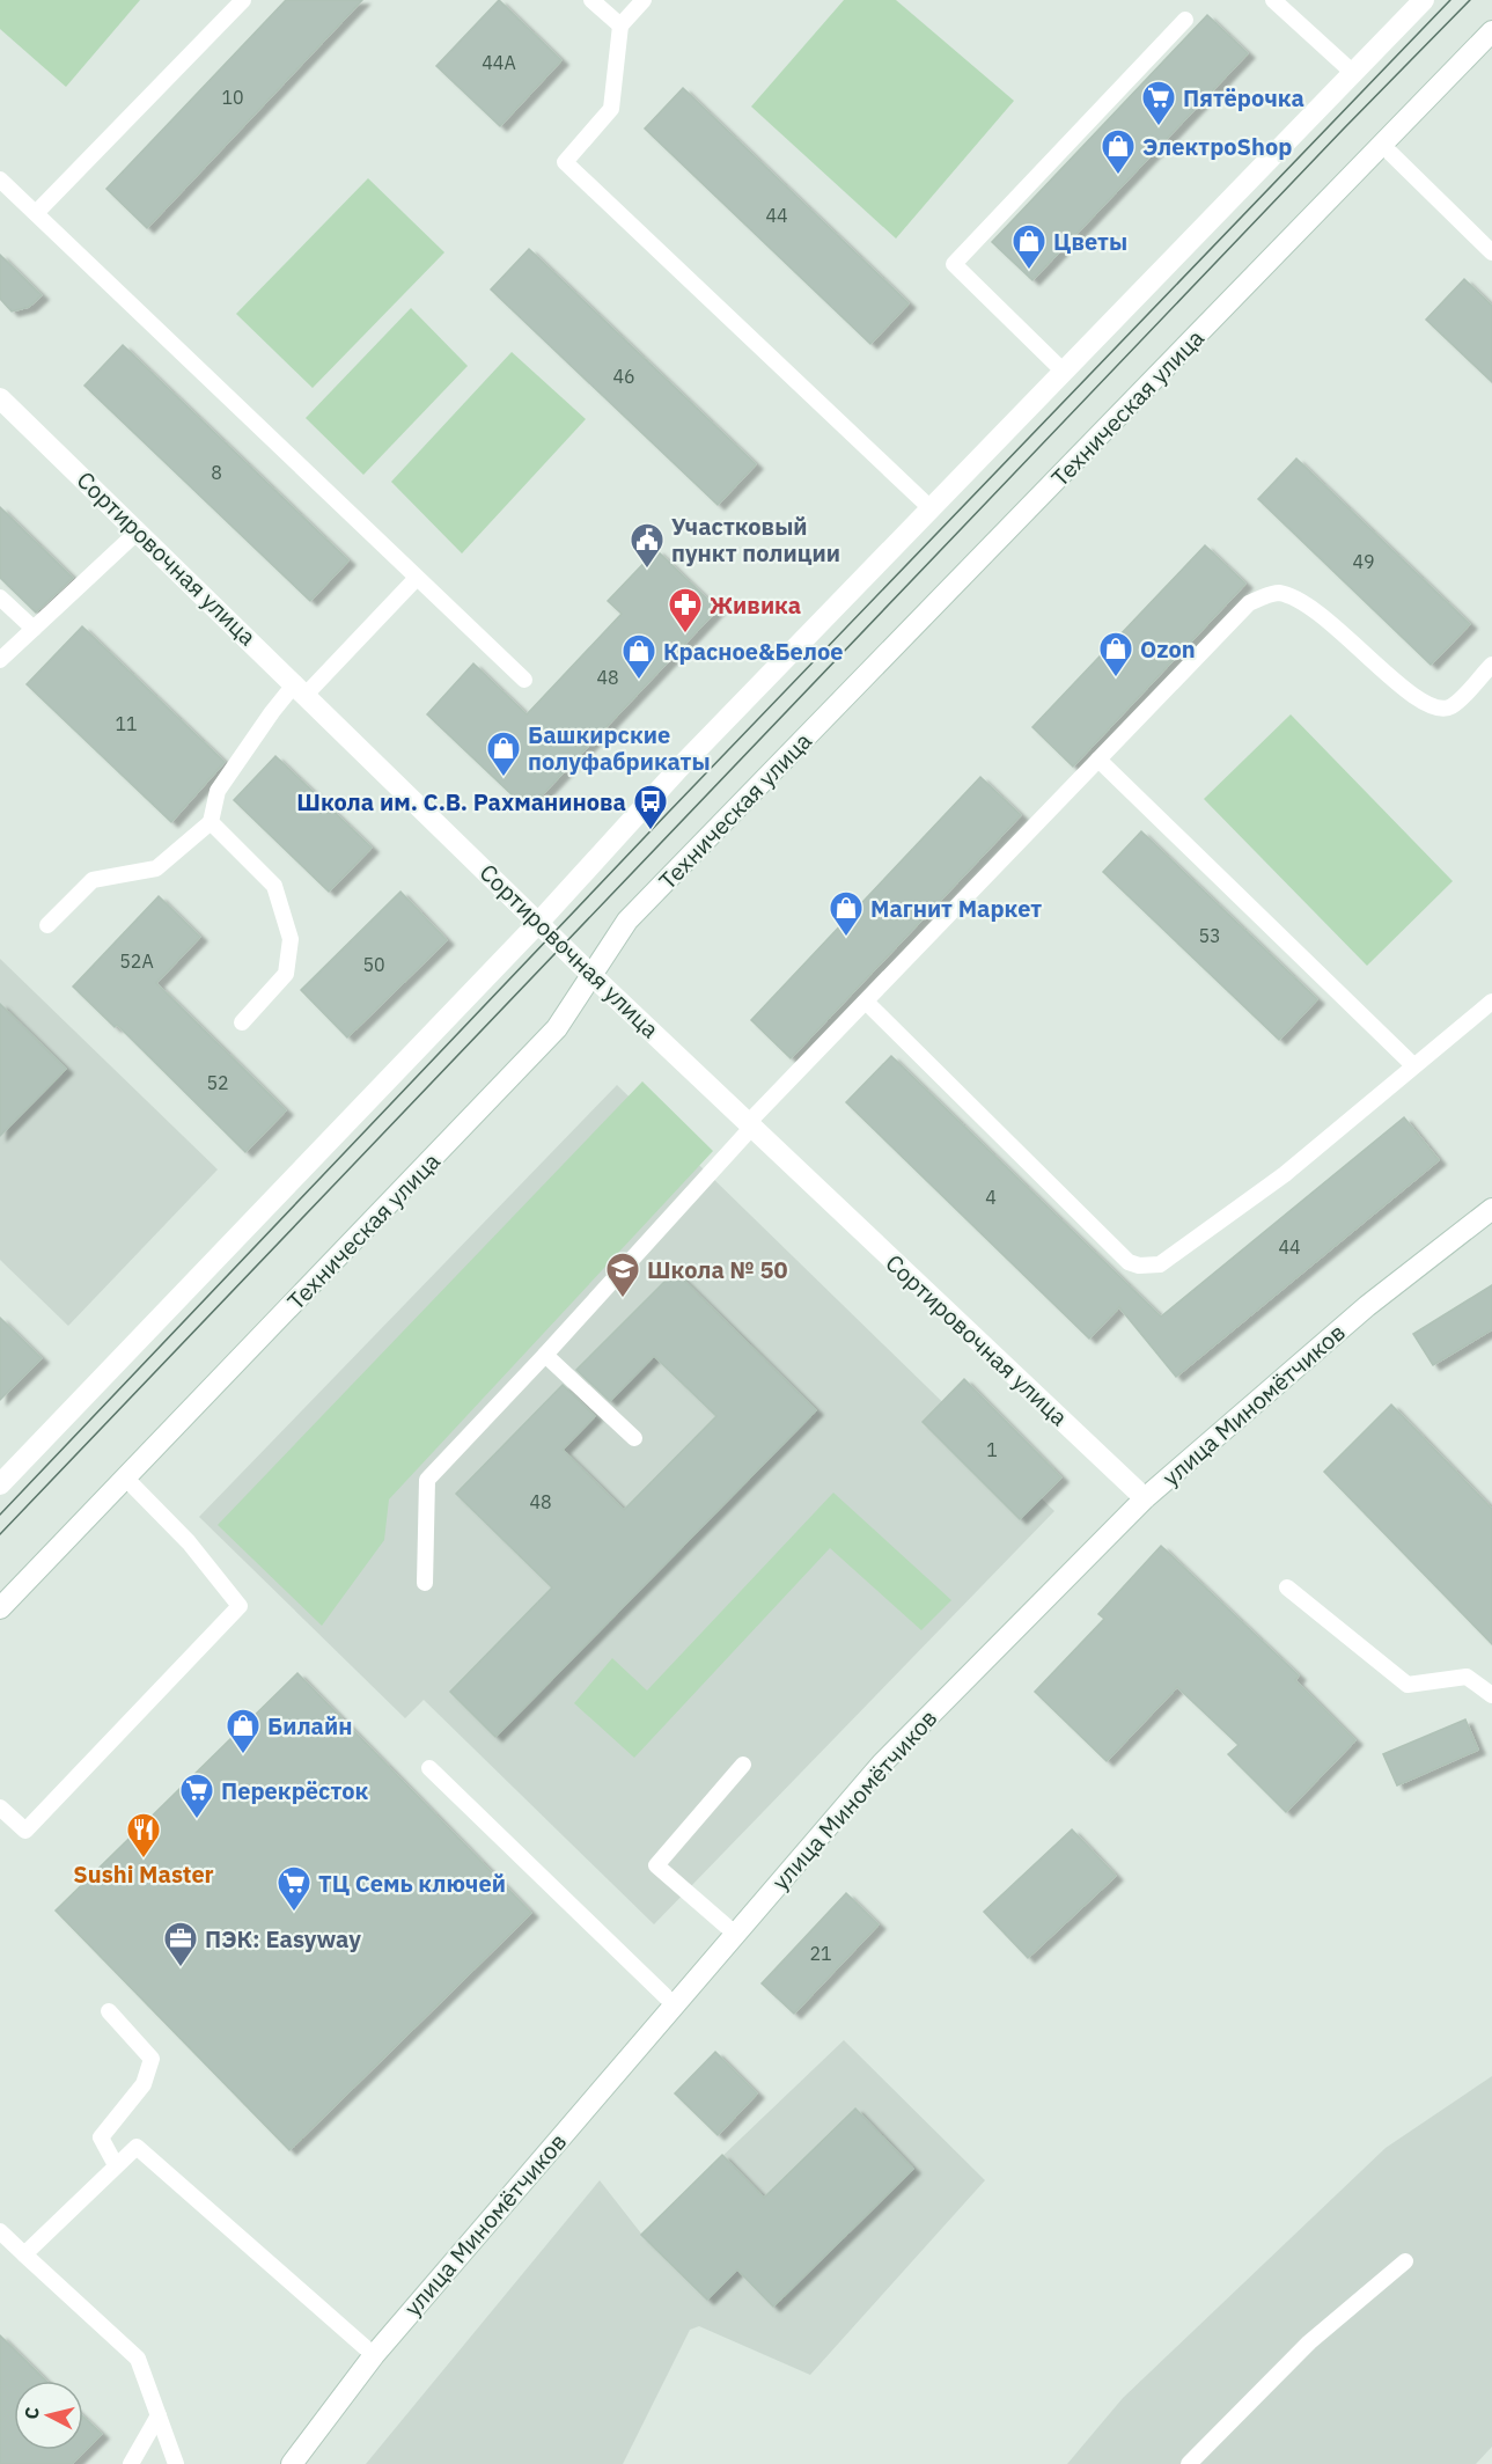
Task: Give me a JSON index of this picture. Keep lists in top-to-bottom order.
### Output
{
  "streets": {
    "street": ["Техническая улица", "Сортировочная улица", "улица Миномётчиков"]
  },
  "crossings": [
    ["Техническая улица", "Сортировочная улица"],
    ["Сортировочная улица", "улица Миномётчиков"]
  ],
  "places": {
    "supermarket": ["Пятёрочка", "Перекрёсток", "ТЦ Семь ключей"],
    "shop": [
      "ЭлектроShop",
      "Цветы",
      "Ozon",
      "Красное&Белое",
      "Башкирские полуфабрикаты",
      "Магнит Маркет",
      "Билайн"
    ],
    "public building": ["Участковый пункт полиции"],
    "pharmacy": ["Живика"],
    "bus stop": ["Школа им. С.В. Рахманинова"],
    "school or university": ["Школа № 50"],
    "restaurant": ["Sushi Master"],
    "office": ["ПЭК: Easyway"]
  },
  "house_numbers": [
    "44А",
    "10",
    "44",
    "46",
    "8",
    "49",
    "48",
    "11",
    "53",
    "52А",
    "50",
    "52",
    "4",
    "44",
    "1",
    "48",
    "21"
  ],
  "north": "left"
}
